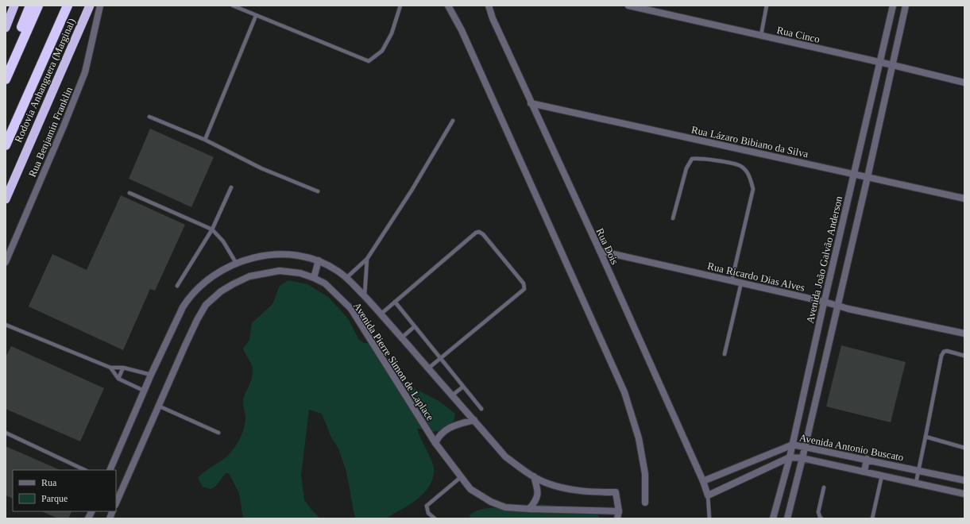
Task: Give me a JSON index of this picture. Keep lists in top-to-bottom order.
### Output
{
  "streets": {
    "highway": ["Rodovia Anhanguera (Marginal)"],
    "street": [
      "Rua Cinco",
      "Rua Benjamin Franklin",
      "Rua Lázaro Bibiano da Silva",
      "Rua Dois",
      "Avenida João Galvão Anderson",
      "Rua Ricardo Dias Alves",
      "Avenida Pierre Simon de Laplace",
      "Avenida Antonio Buscato"
    ]
  },
  "crossings": [
    ["Rua Cinco", "Avenida João Galvão Anderson"],
    ["Rua Lázaro Bibiano da Silva", "Rua Dois"],
    ["Rua Lázaro Bibiano da Silva", "Avenida João Galvão Anderson"],
    ["Rua Dois", "Rua Ricardo Dias Alves"],
    ["Rua Dois", "Avenida Antonio Buscato"],
    ["Avenida João Galvão Anderson", "Rua Ricardo Dias Alves"],
    ["Avenida João Galvão Anderson", "Avenida Antonio Buscato"]
  ],
  "legend": ["Rua", "Parque"]
}
